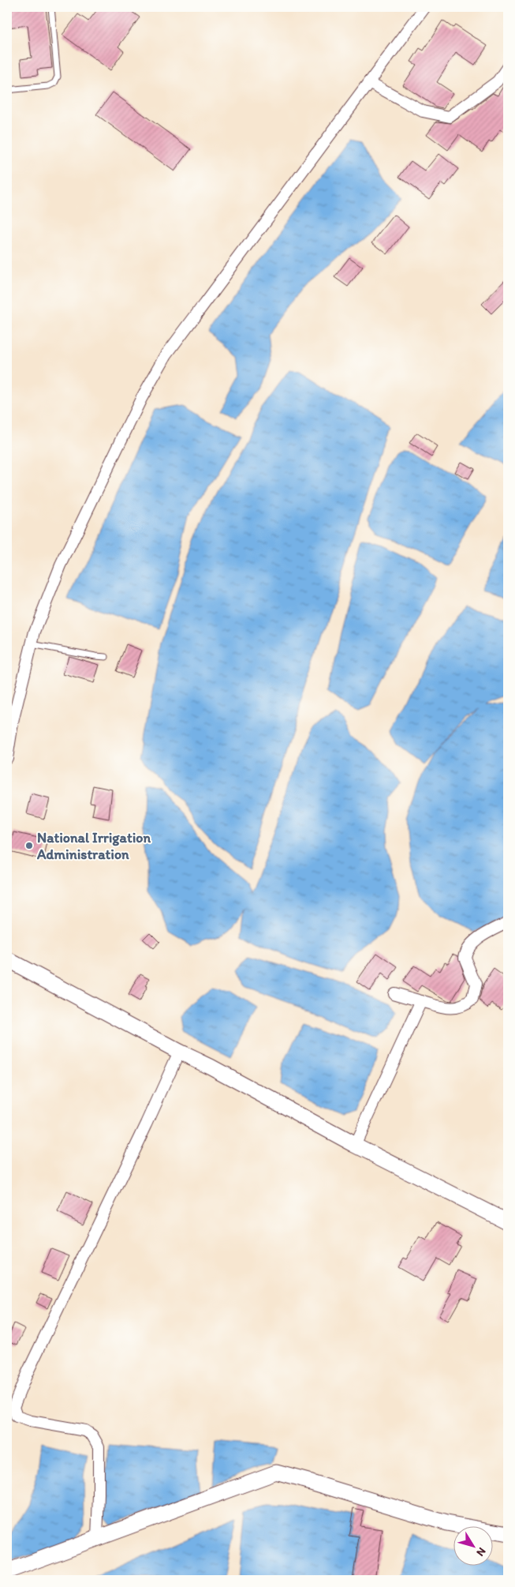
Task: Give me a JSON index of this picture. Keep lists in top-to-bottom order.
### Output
{
  "places": ["National Irrigation Administration"],
  "north": "bottom right"
}
